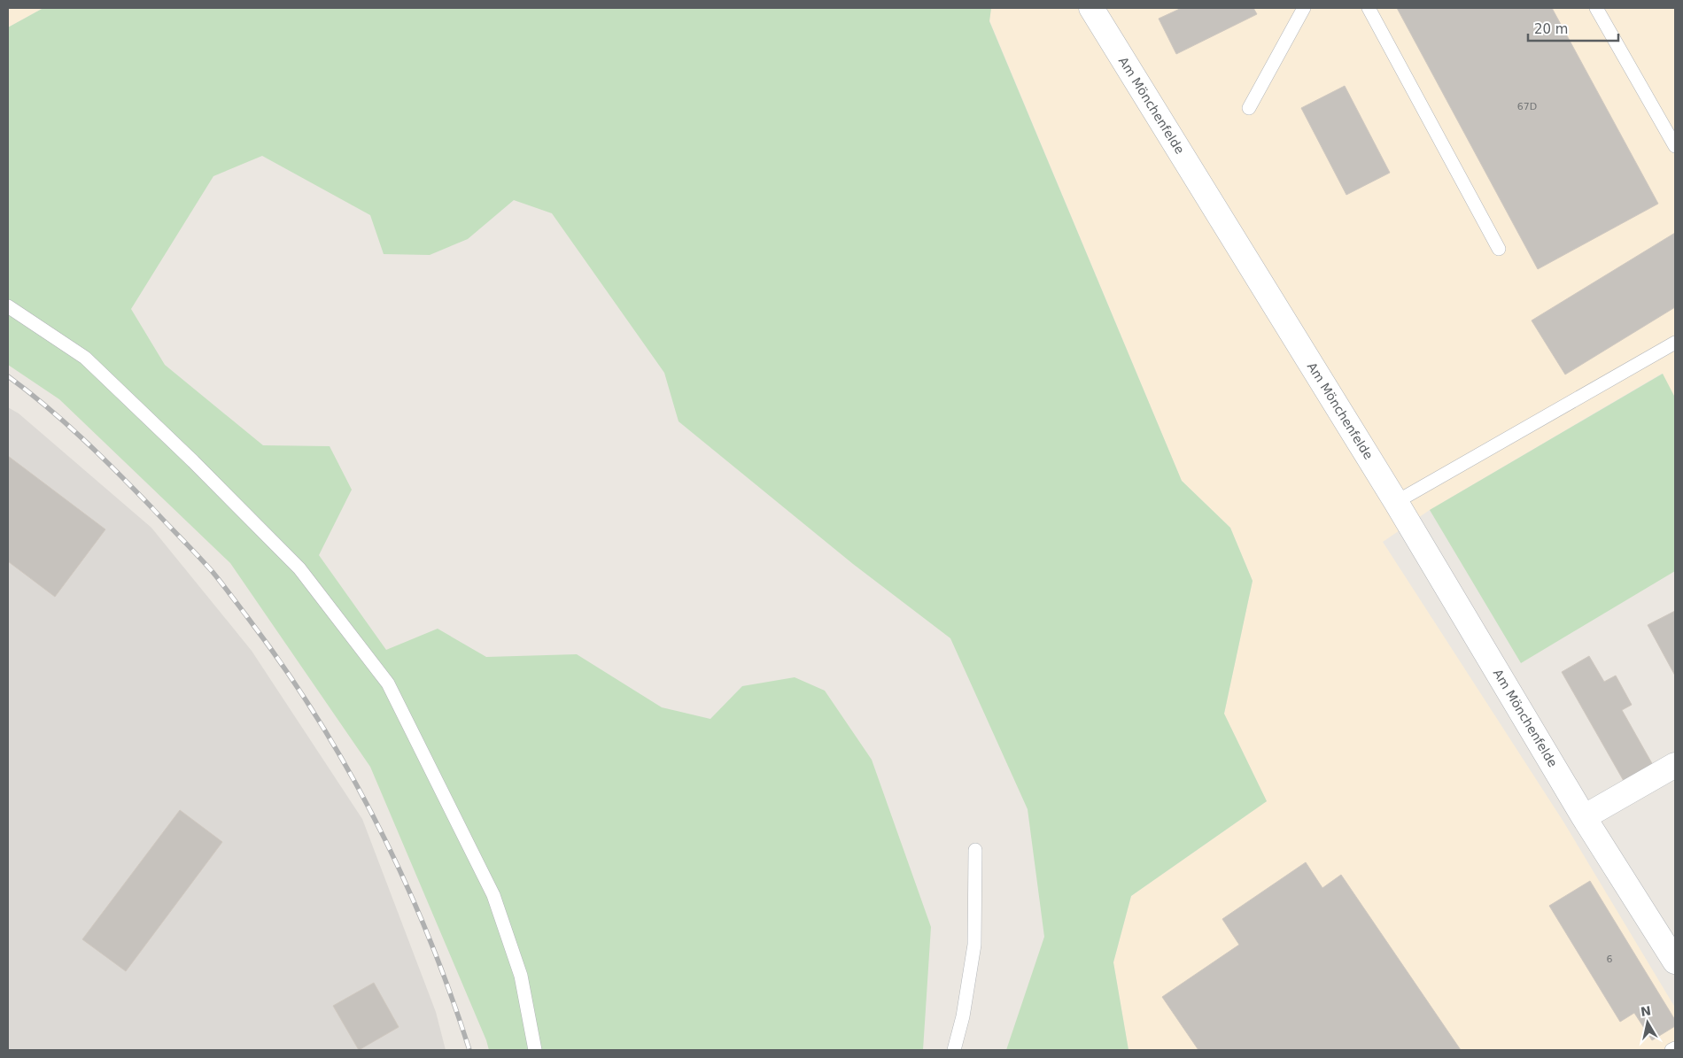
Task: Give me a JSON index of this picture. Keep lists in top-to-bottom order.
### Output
{
  "streets": {
    "street": ["Am Mönchenfelde"]
  },
  "house_numbers": ["67D", "6"],
  "scale_bar": "20 m",
  "north": "top"
}
